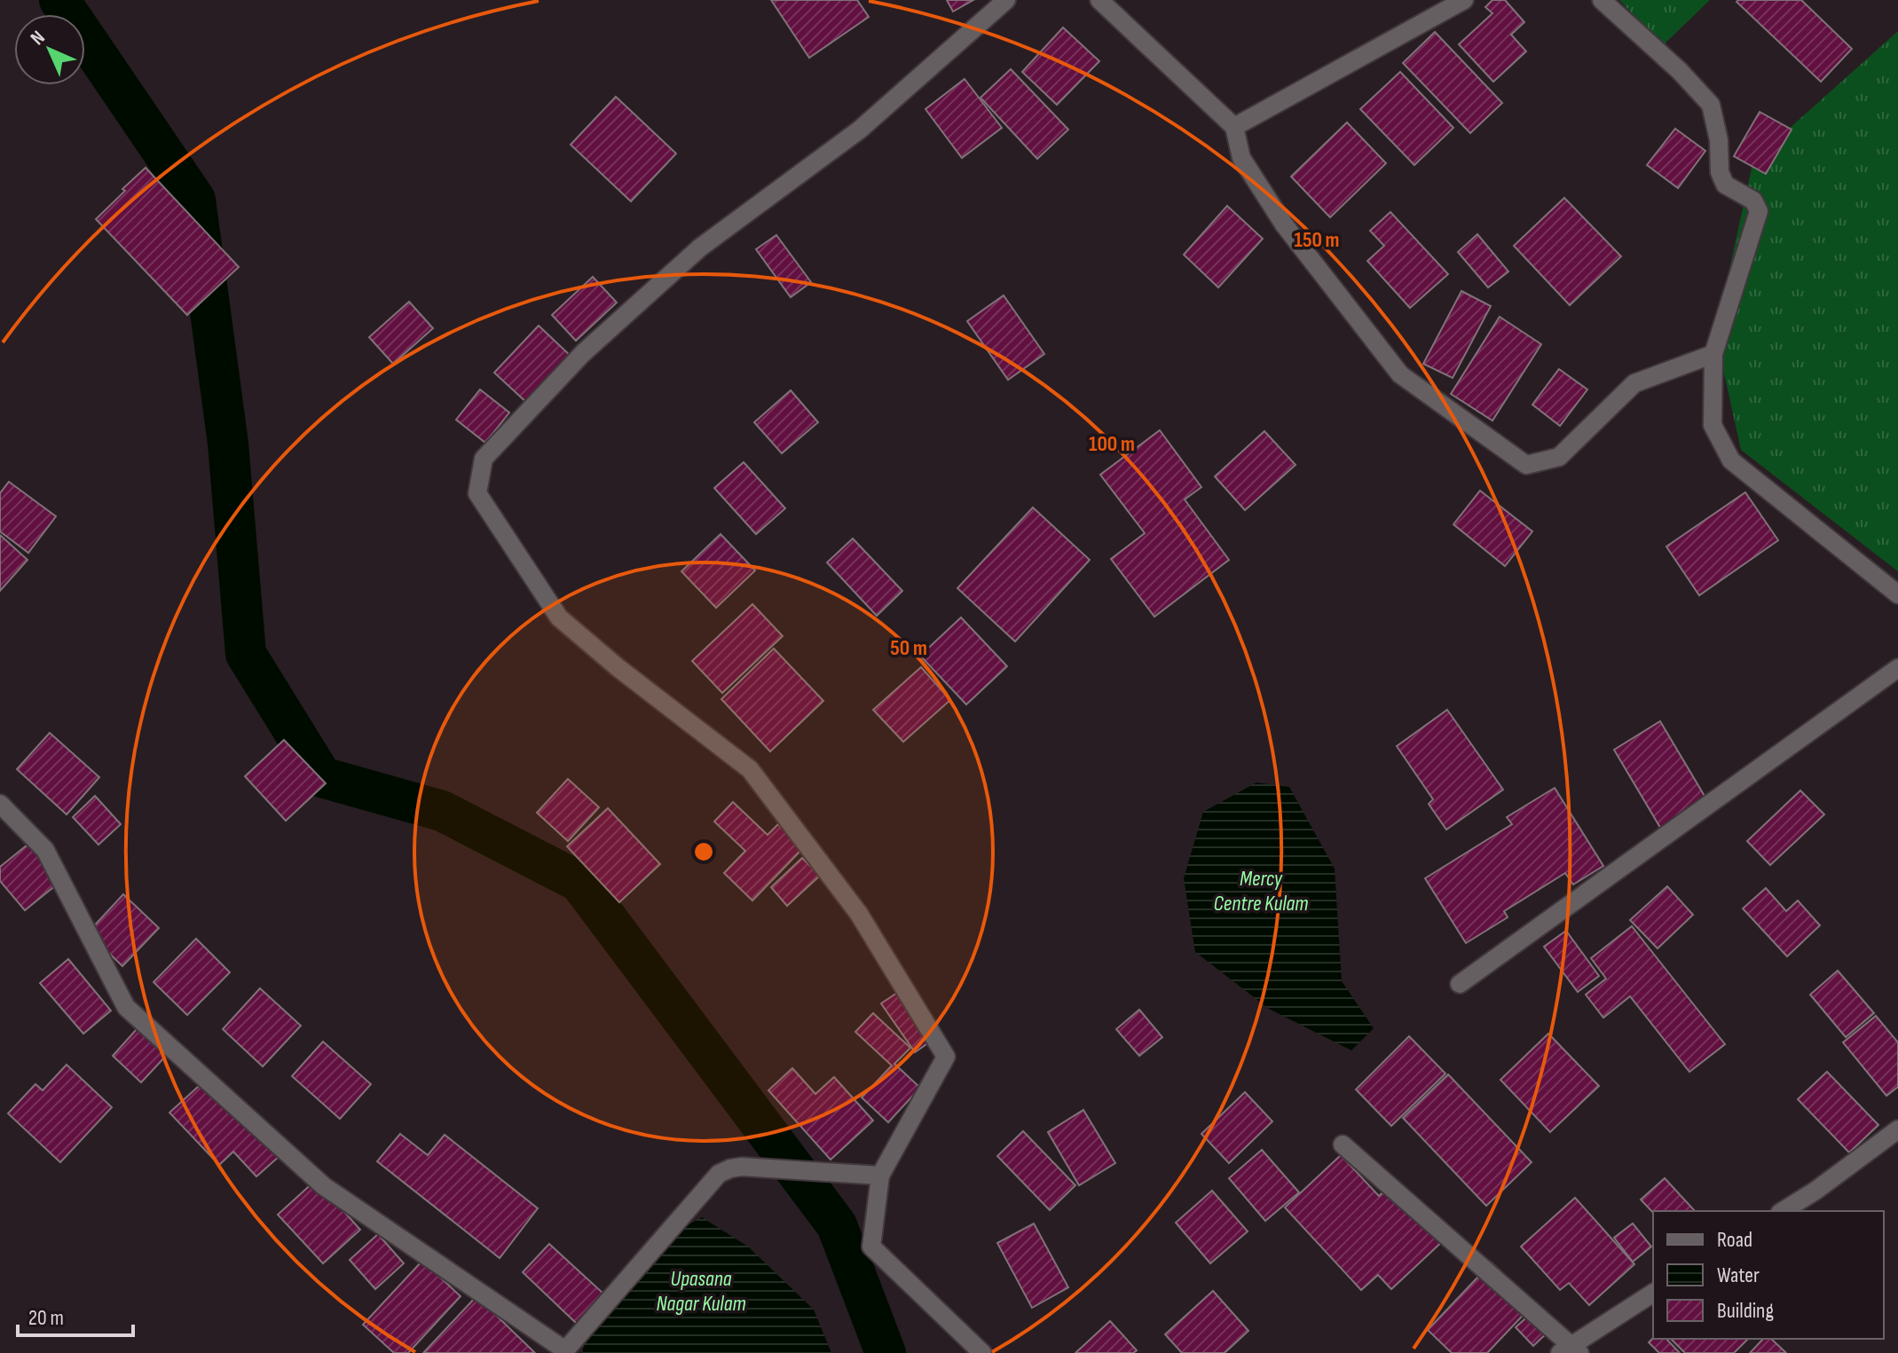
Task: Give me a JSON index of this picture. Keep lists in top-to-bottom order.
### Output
{
  "water": ["Mercy Centre Kulam", "Upasana Nagar Kulam"],
  "legend": ["Road", "Water", "Building"],
  "scale_bar": "20 m",
  "north": "top left",
  "rings": ["150 m", "100 m", "50 m"]
}
